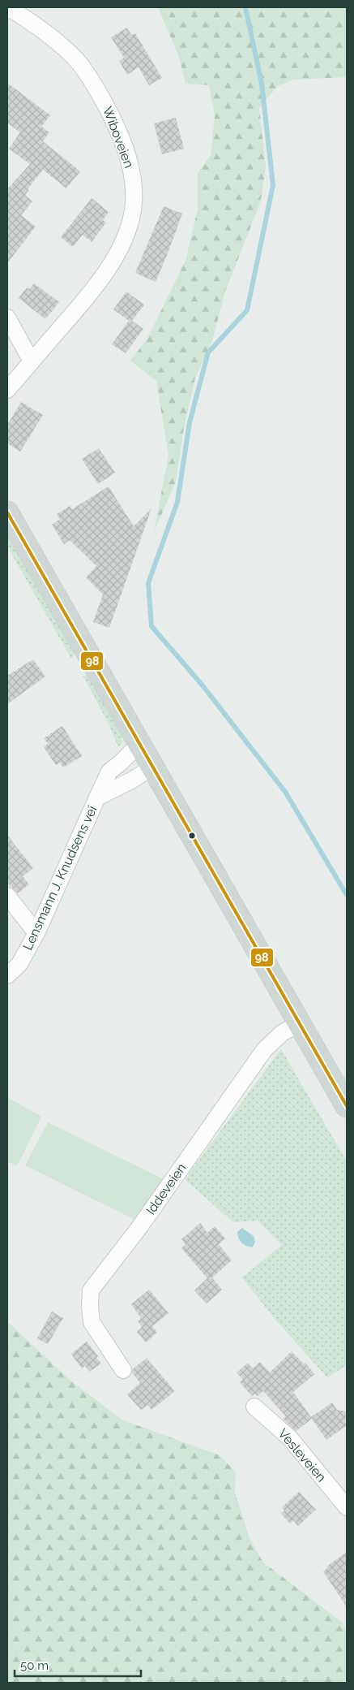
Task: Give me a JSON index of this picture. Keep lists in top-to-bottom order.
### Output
{
  "streets": {
    "street": [
      "Wiboveien",
      "Lensmann J. Knudsens vei",
      "Iddeveien",
      "Vesleveien"
    ]
  },
  "lines": ["transit line 98"],
  "scale_bar": "50 m"
}
